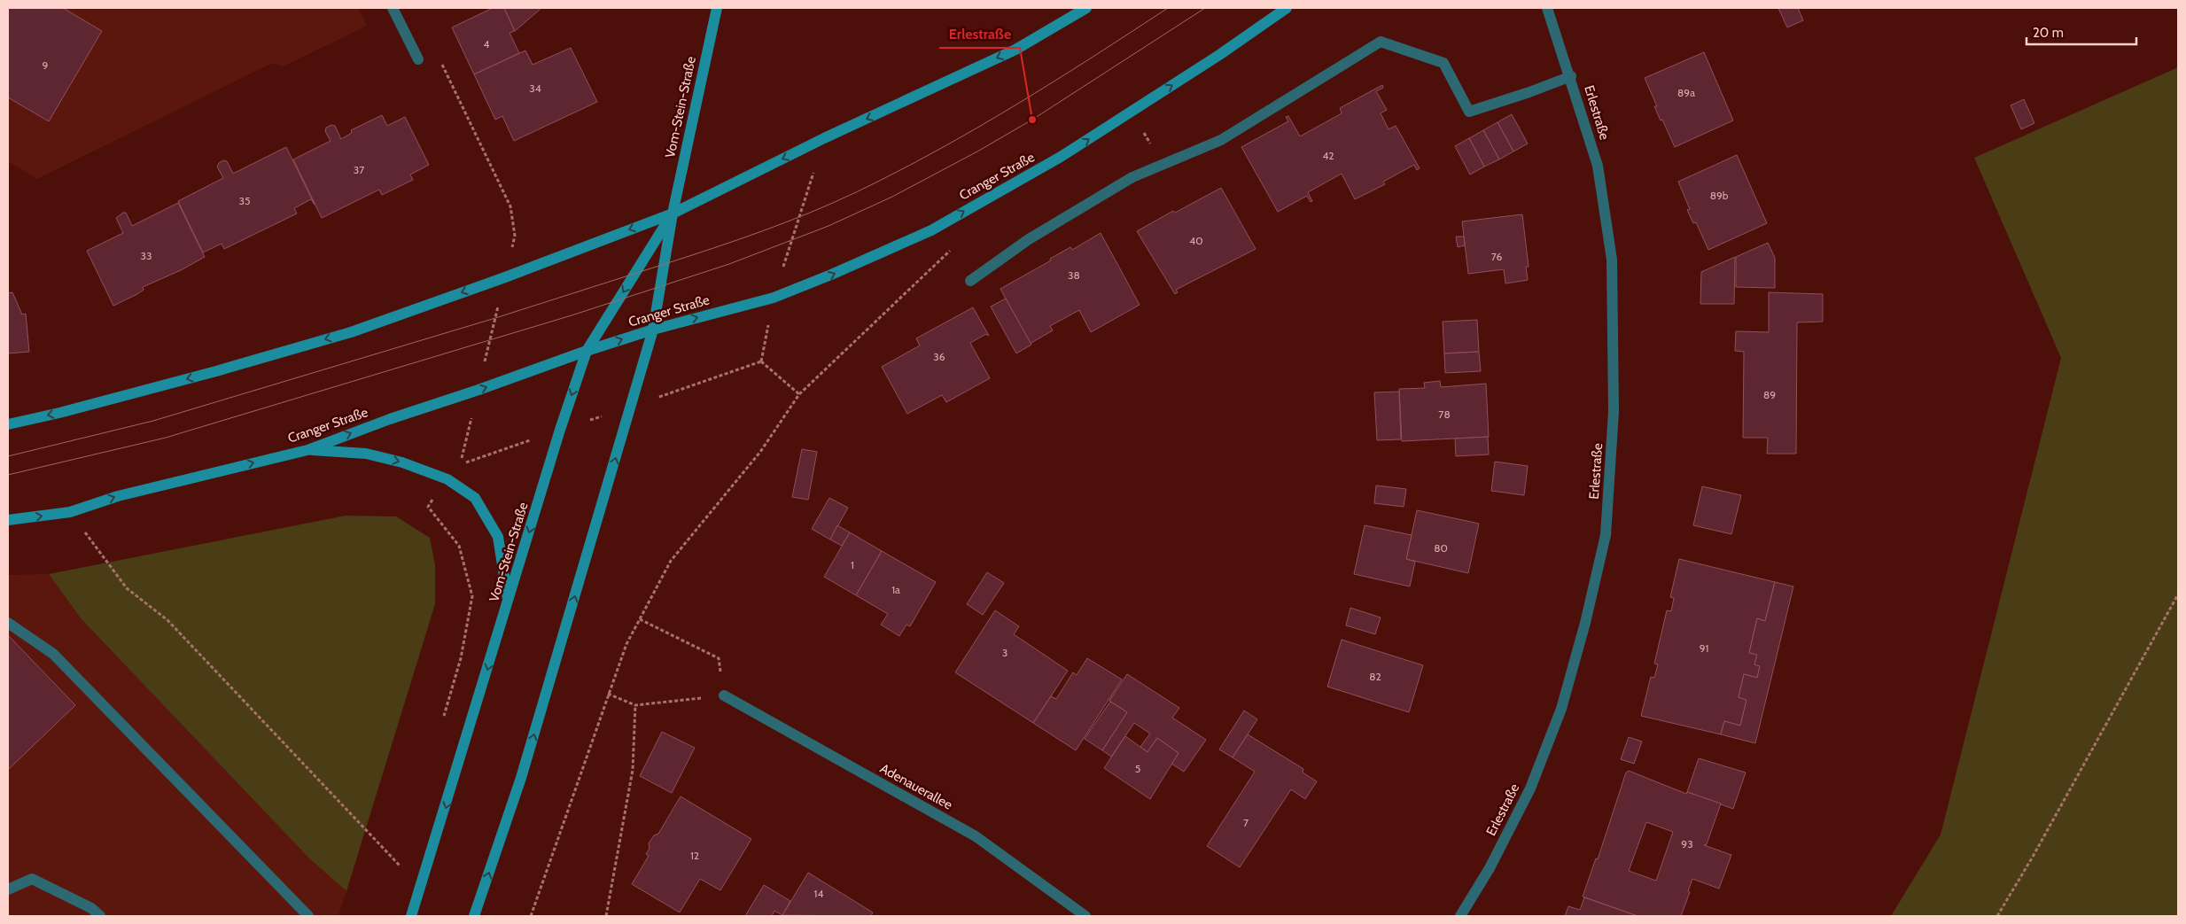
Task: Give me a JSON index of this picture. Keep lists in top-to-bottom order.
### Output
{
  "streets": {
    "main road": ["Vom-Stein-Straße", "Cranger Straße"],
    "street": ["Erlestraße", "Adenauerallee"]
  },
  "crossings": [
    ["Vom-Stein-Straße", "Cranger Straße"]
  ],
  "places": ["Erlestraße"],
  "house_numbers": [
    "4",
    "9",
    "34",
    "89a",
    "42",
    "37",
    "89b",
    "35",
    "40",
    "33",
    "76",
    "38",
    "36",
    "89",
    "78",
    "80",
    "1",
    "1a",
    "91",
    "3",
    "82",
    "5",
    "7",
    "93",
    "12",
    "14"
  ],
  "scale_bar": "20 m"
}
